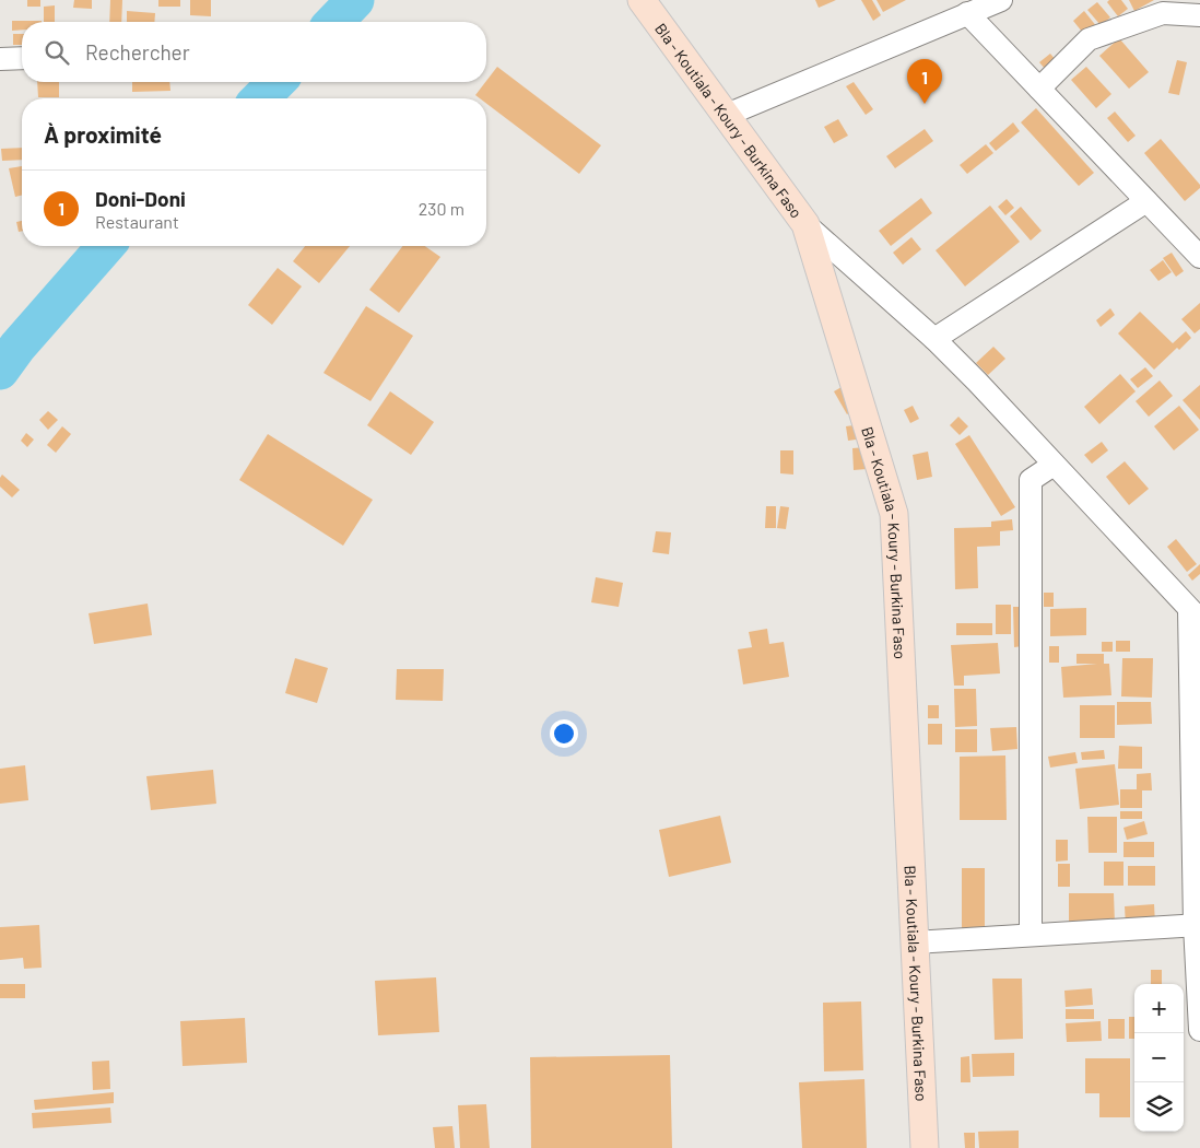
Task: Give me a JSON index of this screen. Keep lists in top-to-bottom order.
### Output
{
  "streets": {
    "main road": ["Bla - Koutiala - Koury - Burkina Faso"]
  },
  "page": {
    "search": "Rechercher",
    "pins": "1",
    "heading": "À proximité",
    "list": [
      {
        "mark": "1",
        "name": "Doni-Doni",
        "note": "Restaurant",
        "value": "230 m"
      }
    ],
    "map_buttons": ["+", "−"]
  }
}
